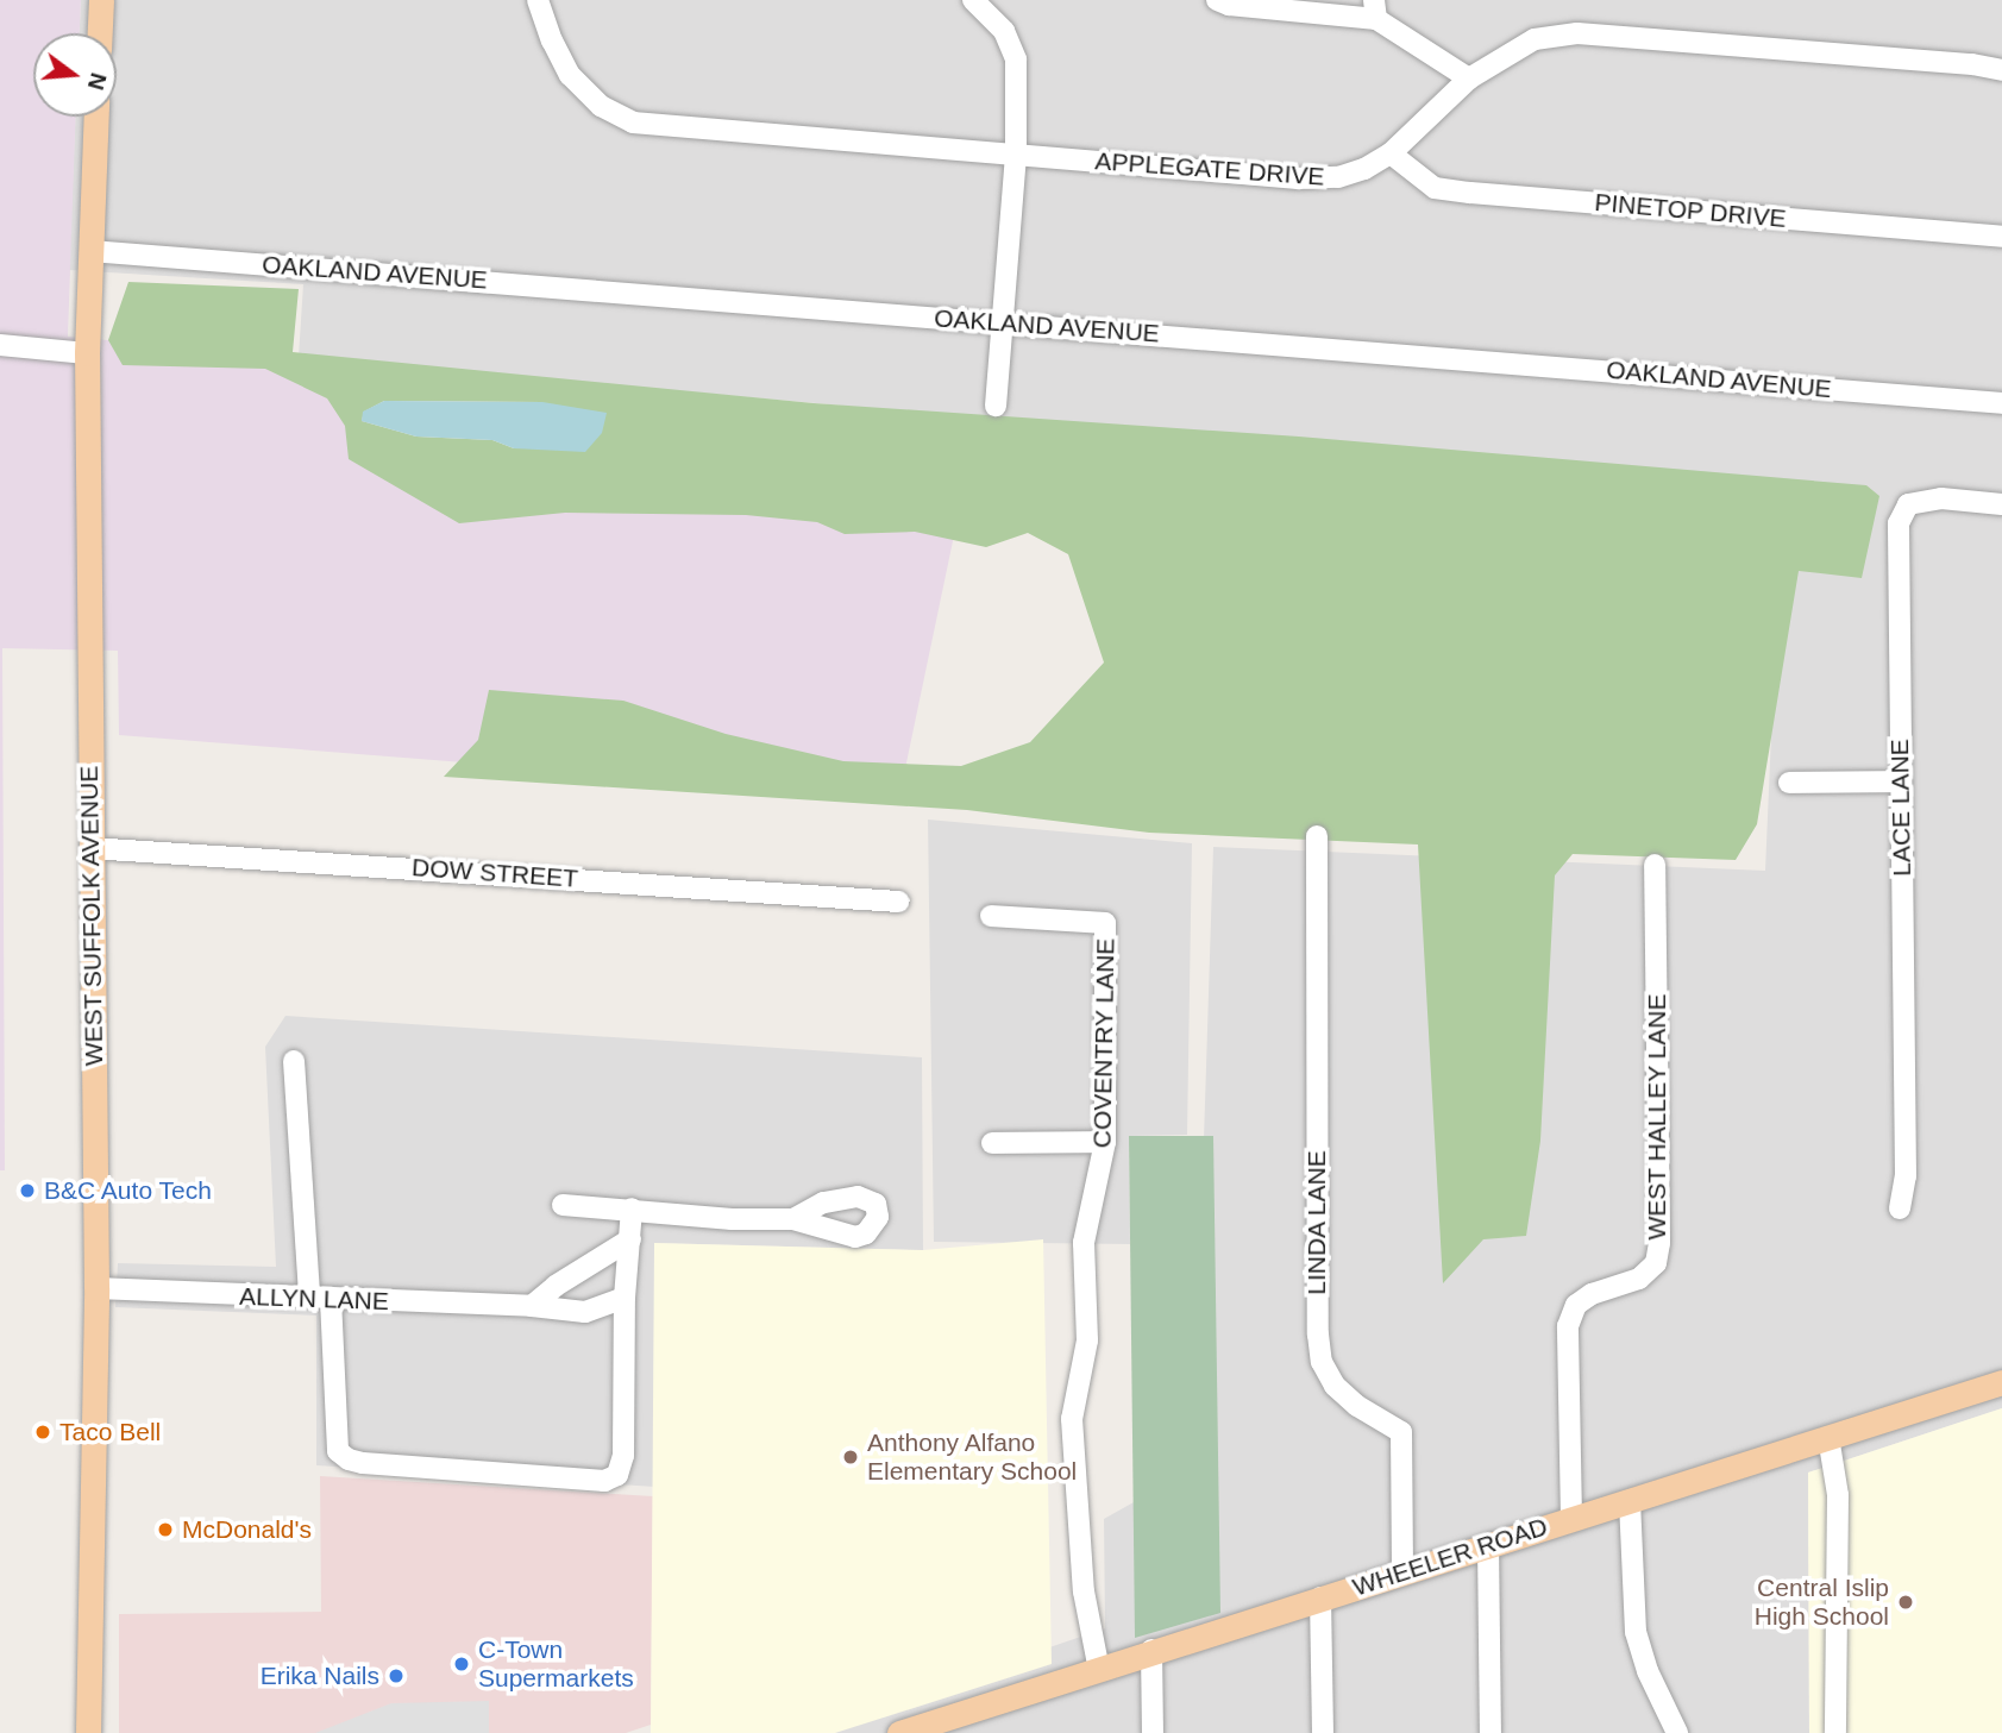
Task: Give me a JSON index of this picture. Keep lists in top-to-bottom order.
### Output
{
  "streets": {
    "main road": ["WEST SUFFOLK AVENUE", "WHEELER ROAD"],
    "street": [
      "APPLEGATE DRIVE",
      "PINETOP DRIVE",
      "OAKLAND AVENUE",
      "LACE LANE",
      "DOW STREET",
      "COVENTRY LANE",
      "WEST HALLEY LANE",
      "LINDA LANE",
      "ALLYN LANE"
    ]
  },
  "crossings": [
    ["APPLEGATE DRIVE", "PINETOP DRIVE"],
    ["OAKLAND AVENUE", "WEST SUFFOLK AVENUE"],
    ["DOW STREET", "WEST SUFFOLK AVENUE"],
    ["WEST SUFFOLK AVENUE", "ALLYN LANE"],
    ["COVENTRY LANE", "WHEELER ROAD"],
    ["WEST HALLEY LANE", "WHEELER ROAD"],
    ["LINDA LANE", "WHEELER ROAD"]
  ],
  "places": [
    "B&C Auto Tech",
    "Taco Bell",
    "Anthony Alfano Elementary School",
    "McDonald's",
    "Central Islip High School",
    "C‑Town Supermarkets",
    "Erika Nails"
  ],
  "north": "right"
}
